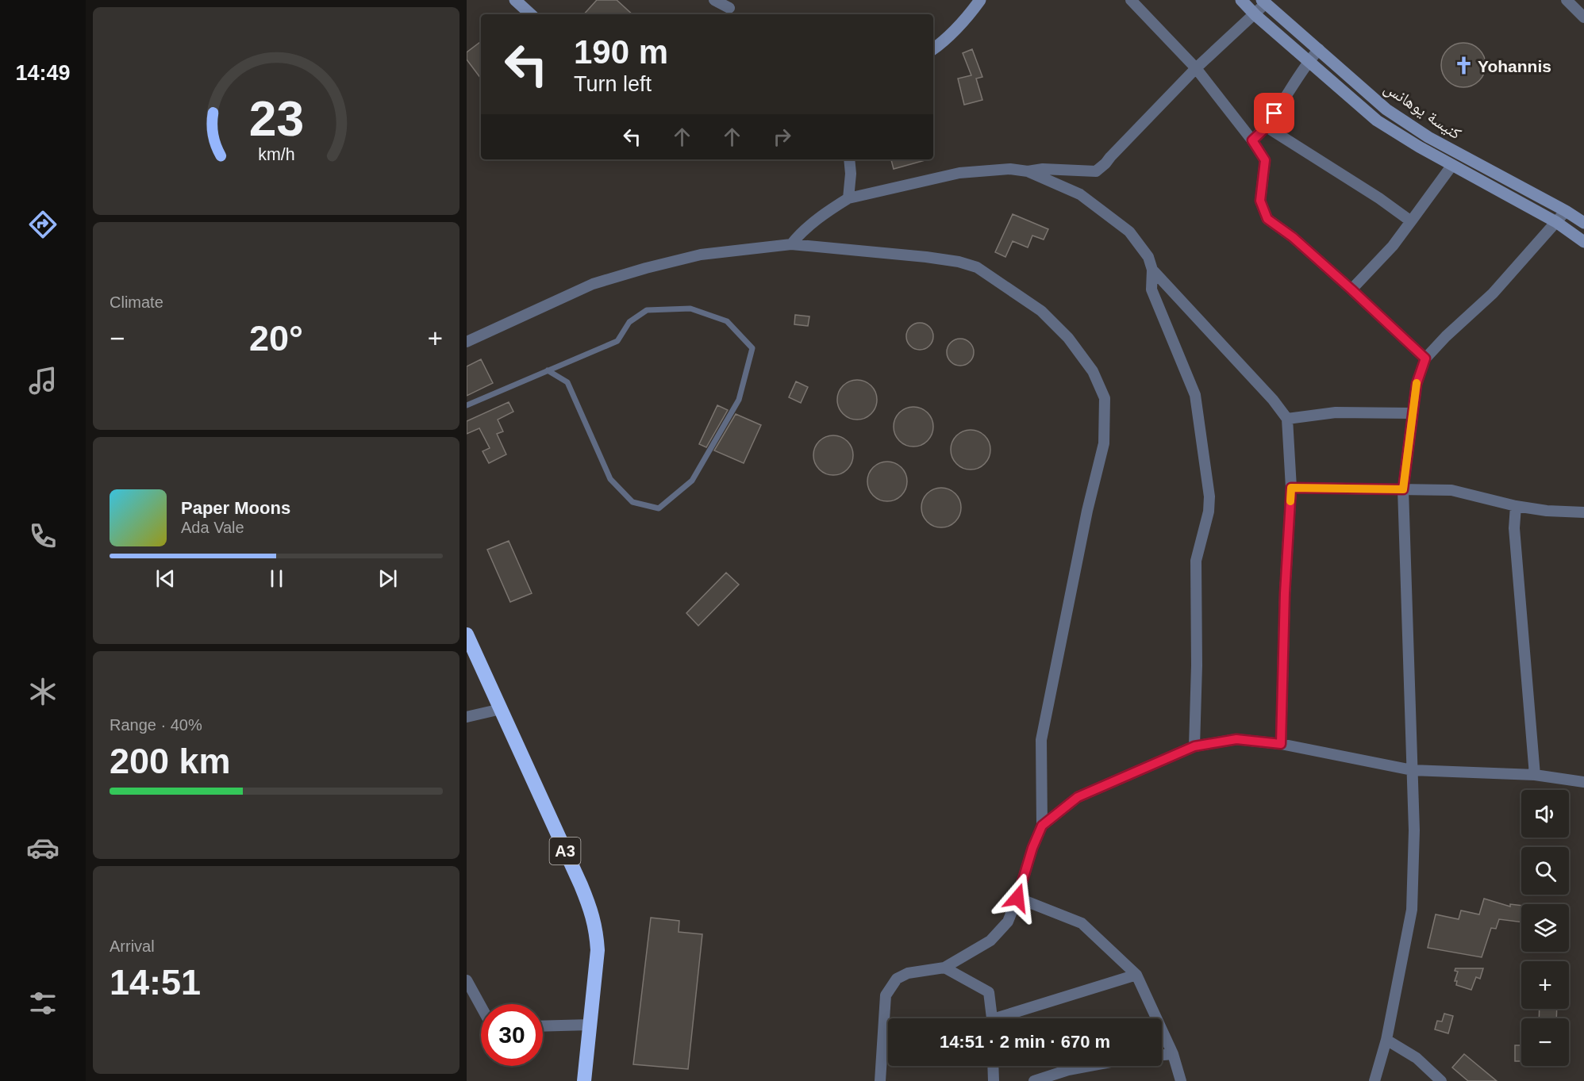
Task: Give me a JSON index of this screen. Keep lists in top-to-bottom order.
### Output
{
  "streets": {
    "highway": ["A3"],
    "street": ["كنيسة يوهانس"]
  },
  "places": {
    "church": ["Yohannis"]
  },
  "page": {
    "tabs": "14:49",
    "turn": ["190 m", "Turn left"],
    "tile": [
      "Climate",
      ["Range · 40%", "200 km"],
      ["Arrival", "14:51"]
    ],
    "heat": ["−", "20°", "+"],
    "song": ["Paper Moons", "Ada Vale"],
    "map_buttons": ["+", "−"],
    "limit": "30",
    "trip": "14:51 · 2 min · 670 m",
    "gauge": ["23", "km/h"]
  }
}
